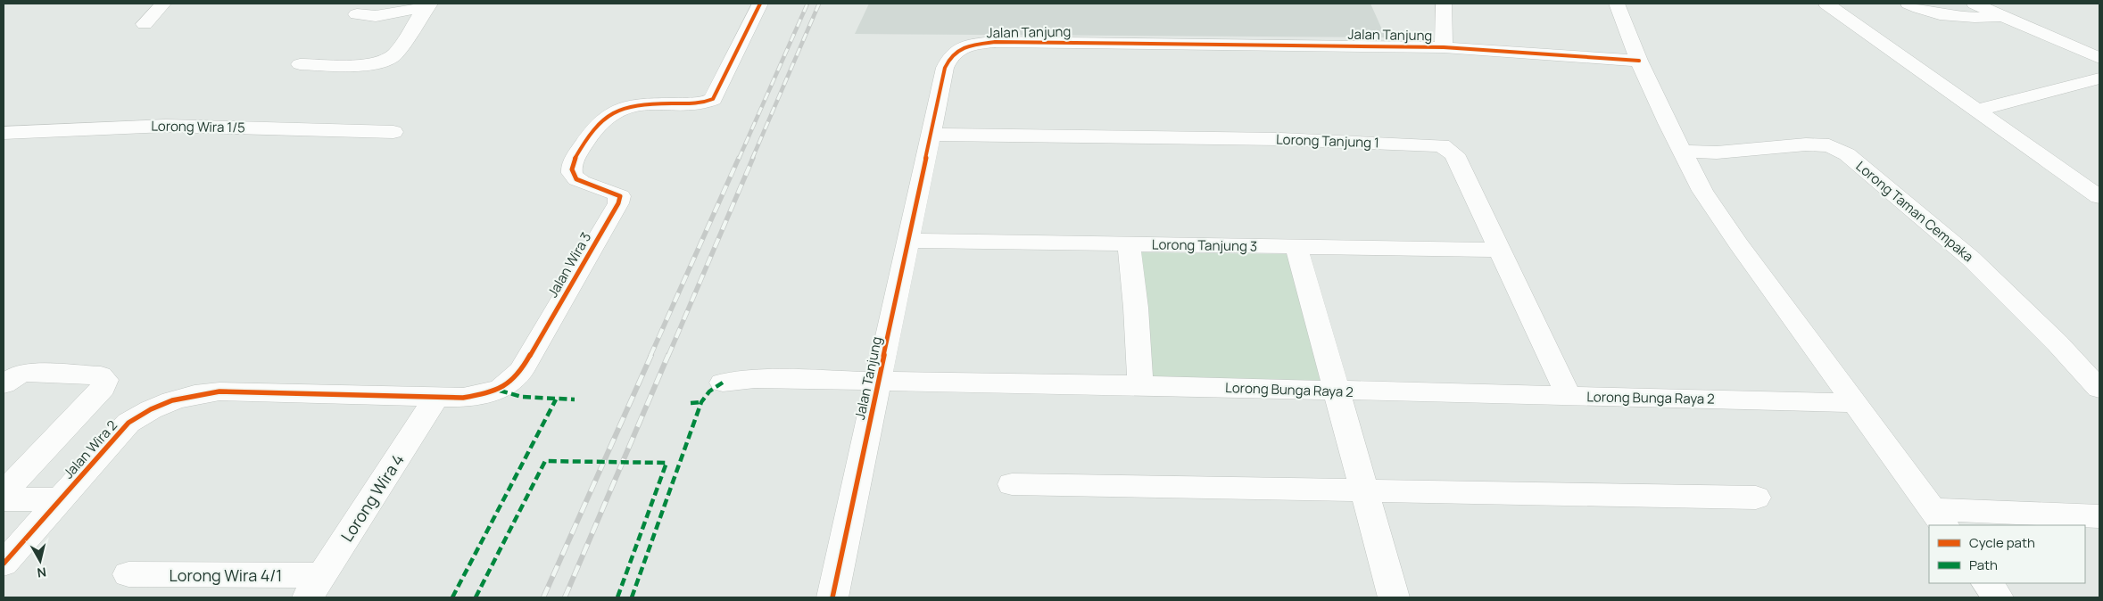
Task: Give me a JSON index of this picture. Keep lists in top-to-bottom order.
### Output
{
  "streets": {
    "street": [
      "Jalan Tanjung",
      "Lorong Wira 1/5",
      "Lorong Tanjung 1",
      "Lorong Taman Cempaka",
      "Lorong Tanjung 3",
      "Jalan Wira 3",
      "Lorong Bunga Raya 2",
      "Jalan Wira 2",
      "Lorong Wira 4",
      "Lorong Wira 4/1"
    ]
  },
  "crossings": [
    ["Jalan Tanjung", "Lorong Tanjung 1"],
    ["Jalan Tanjung", "Lorong Tanjung 3"],
    ["Jalan Tanjung", "Lorong Bunga Raya 2"],
    ["Lorong Tanjung 1", "Lorong Tanjung 3"],
    ["Lorong Tanjung 1", "Lorong Bunga Raya 2"],
    ["Jalan Wira 3", "Jalan Wira 2"],
    ["Jalan Wira 3", "Lorong Wira 4"],
    ["Lorong Wira 4", "Lorong Wira 4/1"]
  ],
  "legend": ["Cycle path", "Path"],
  "north": "bottom"
}
